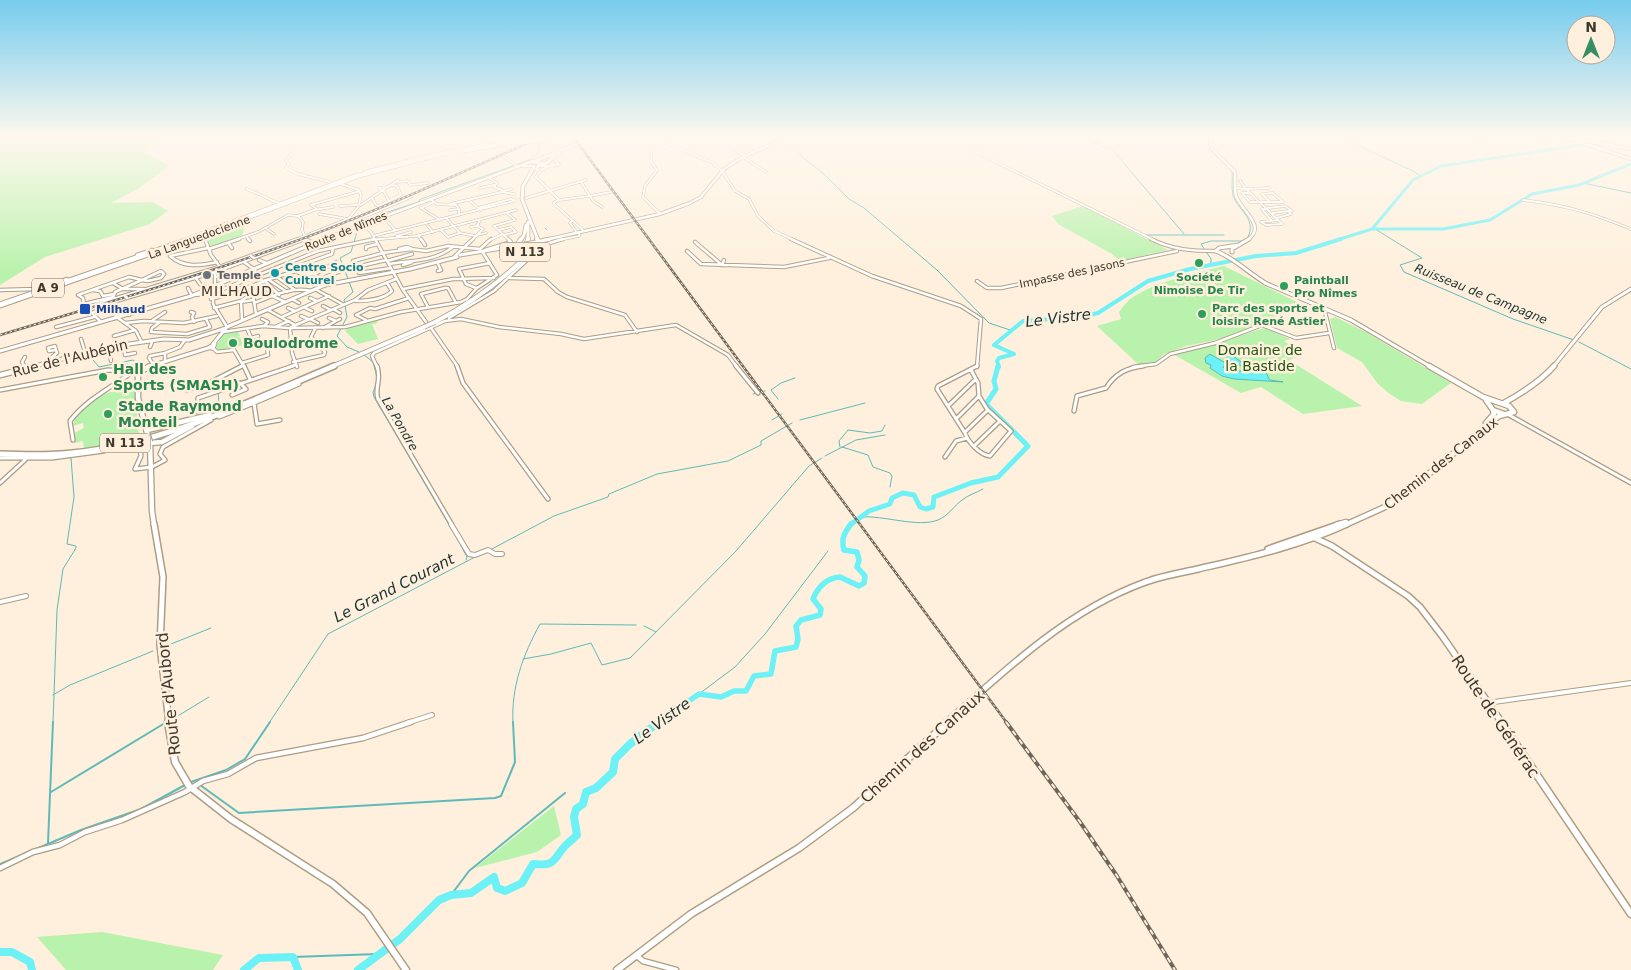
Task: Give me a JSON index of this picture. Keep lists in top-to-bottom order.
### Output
{
  "streets": {
    "highway": ["La Languedocienne", "A 9"],
    "main road": ["N 113"],
    "street": [
      "Route de Nîmes",
      "Impasse des Jasons",
      "Rue de l'Aubépin",
      "Chemin des Canaux",
      "Route d'Aubord",
      "Route de Générac"
    ]
  },
  "crossings": [
    ["Chemin des Canaux", "Route de Générac"]
  ],
  "districts": ["MILHAUD"],
  "water": [
    "Ruisseau de Campagne",
    "Le Vistre",
    "La Pondre",
    "Le Grand Courant"
  ],
  "parks": ["Domaine de la Bastide"],
  "places": {
    "other": [
      "Société Nimoise De Tir",
      "Centre Socio Culturel",
      "Temple",
      "Paintball Pro Nîmes",
      "Parc des sports et loisirs René Astier",
      "Boulodrome",
      "Hall des Sports (SMASH)",
      "Stade Raymond Monteil"
    ],
    "transit": ["Milhaud"]
  },
  "north": "top"
}
